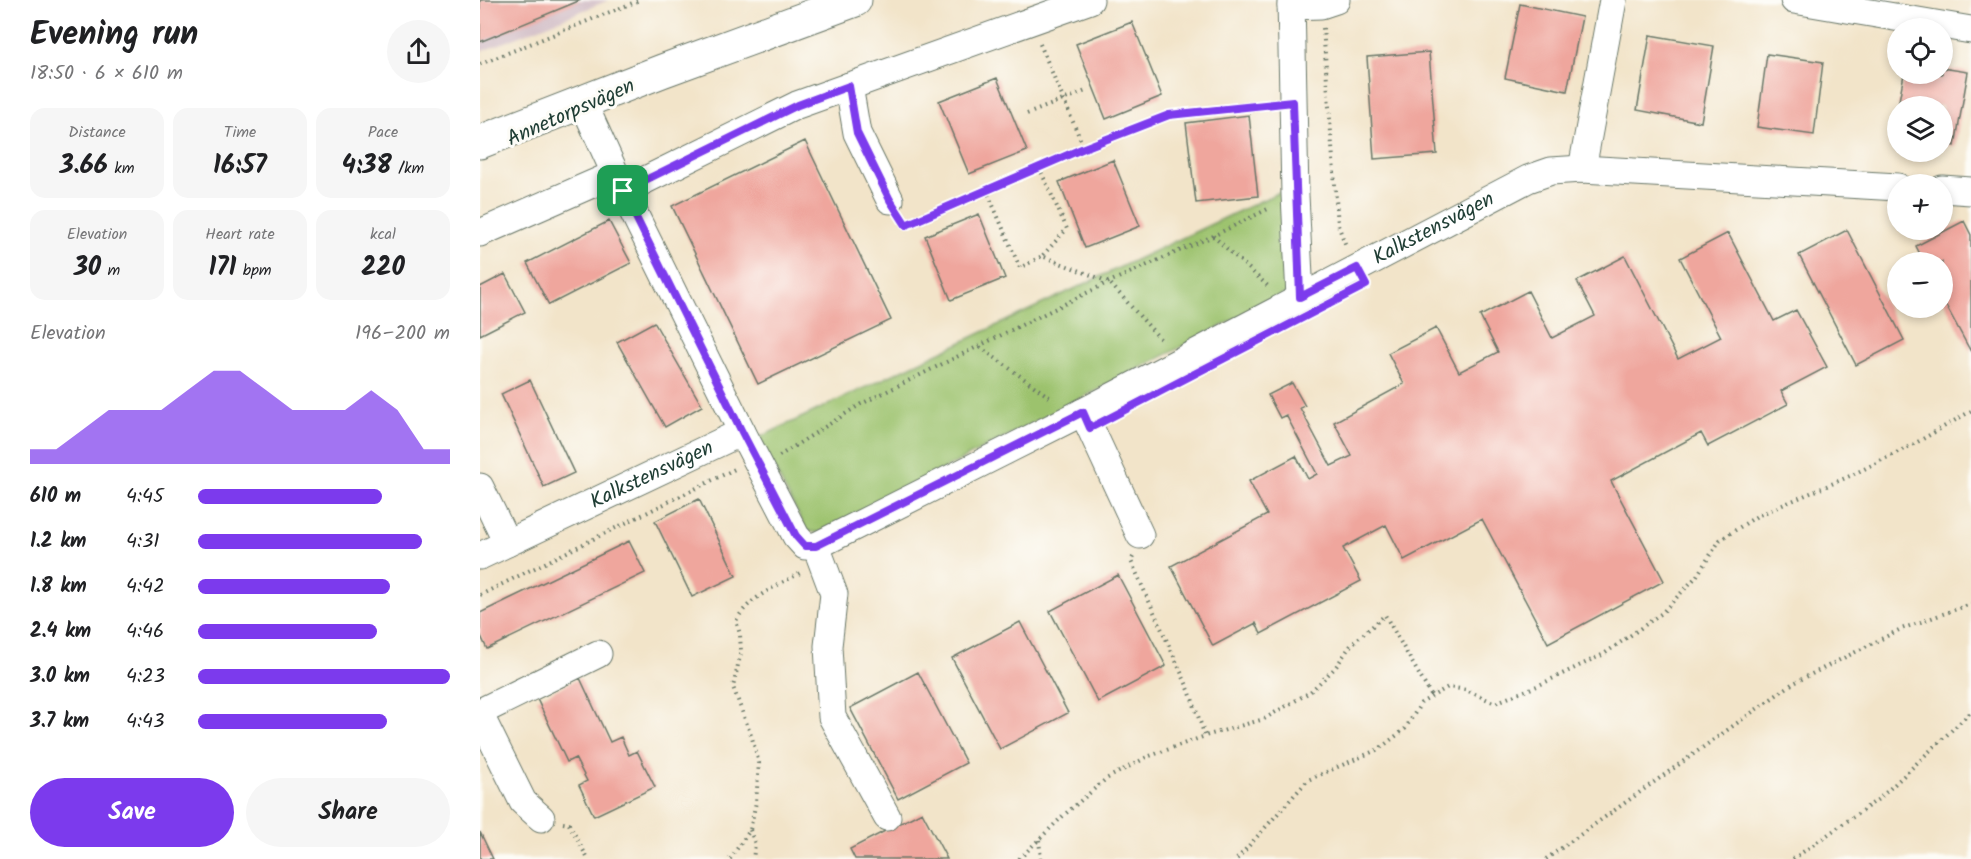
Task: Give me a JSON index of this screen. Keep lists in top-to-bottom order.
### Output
{
  "streets": {
    "main road": ["Annetorpsvägen"],
    "street": ["Kalkstensvägen"]
  },
  "page": {
    "heading": ["Evening run", "18:50 · 6 × 610 m"],
    "map_buttons": ["+", "−"],
    "stats": [
      ["Distance", "3.66 km"],
      ["Time", "16:57"],
      ["Pace", "4:38 /km"],
      ["Elevation", "30 m"],
      ["Heart rate", "171 bpm"],
      ["kcal", "220"]
    ],
    "chart": ["Elevation", "196–200 m"],
    "list": [
      {
        "name": "610 m",
        "note": "4:45"
      },
      {
        "name": "1.2 km",
        "note": "4:31"
      },
      {
        "name": "1.8 km",
        "note": "4:42"
      },
      {
        "name": "2.4 km",
        "note": "4:46"
      },
      {
        "name": "3.0 km",
        "note": "4:23"
      },
      {
        "name": "3.7 km",
        "note": "4:43"
      }
    ],
    "buttons": ["Save", "Share"]
  }
}
